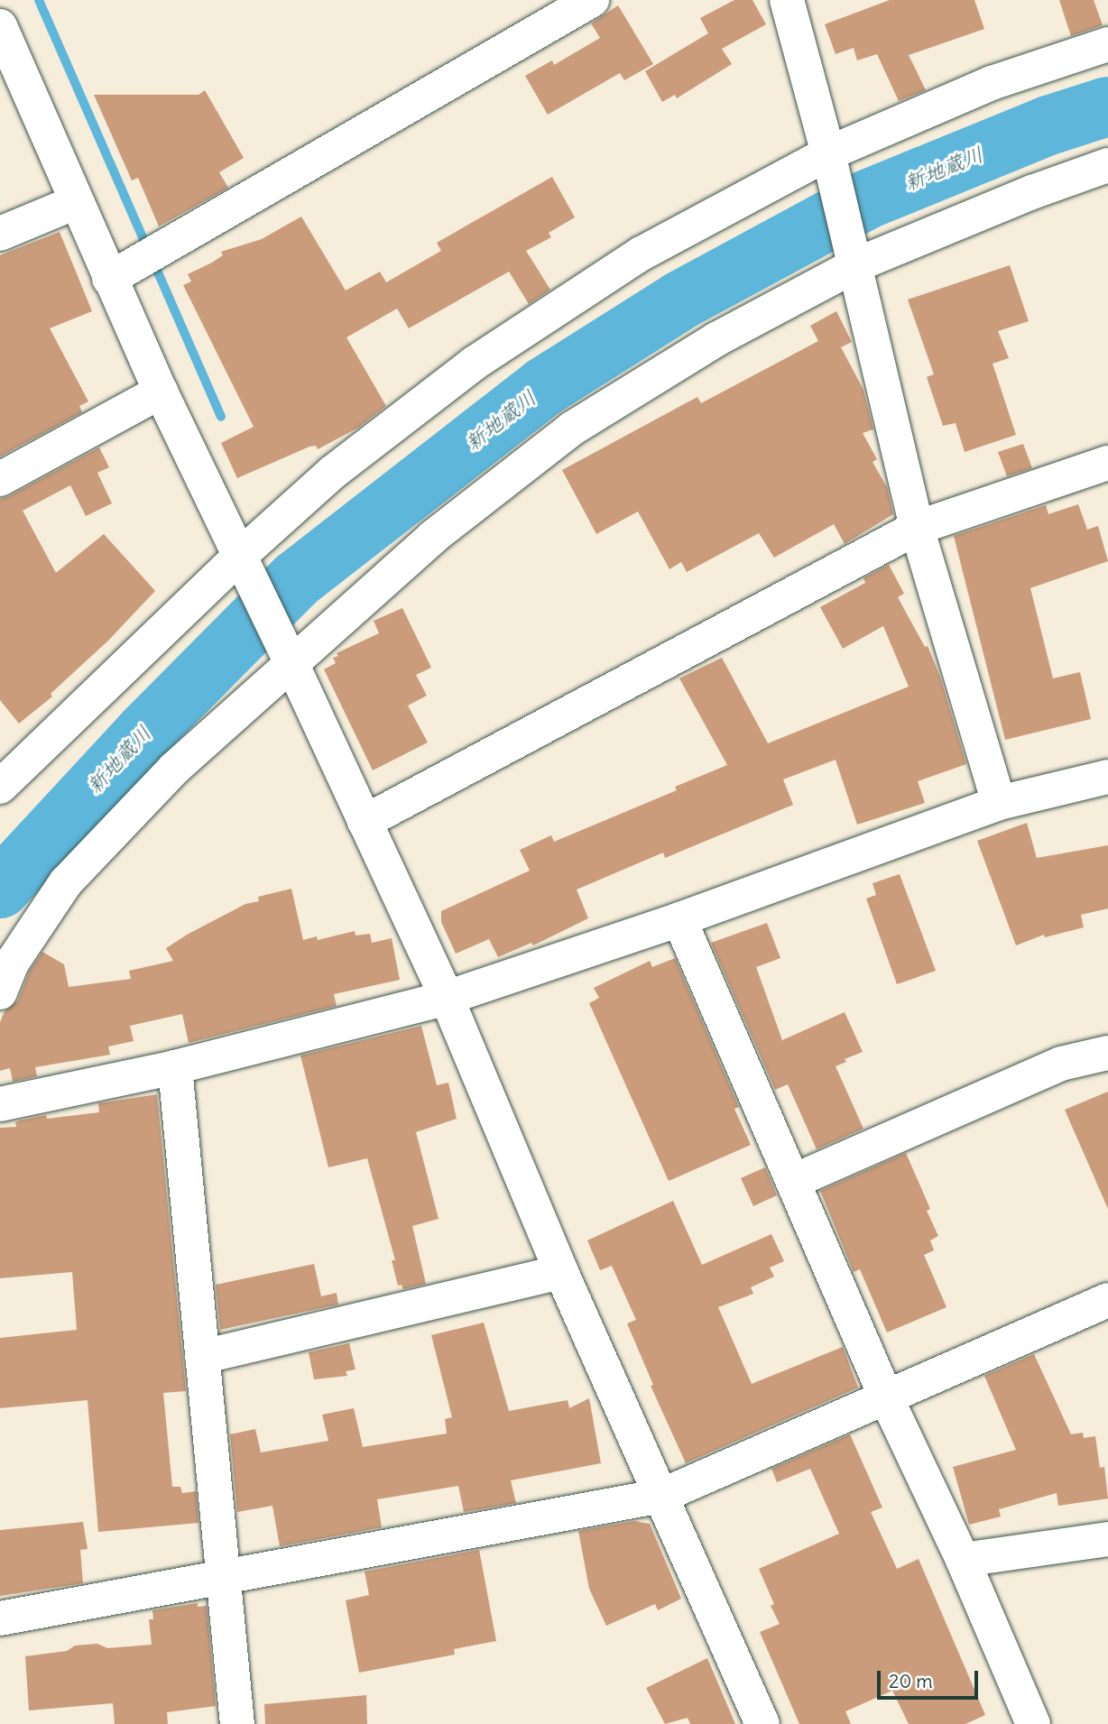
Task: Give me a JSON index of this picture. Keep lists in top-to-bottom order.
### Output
{
  "water": ["新地蔵川"],
  "scale_bar": "20 m"
}
